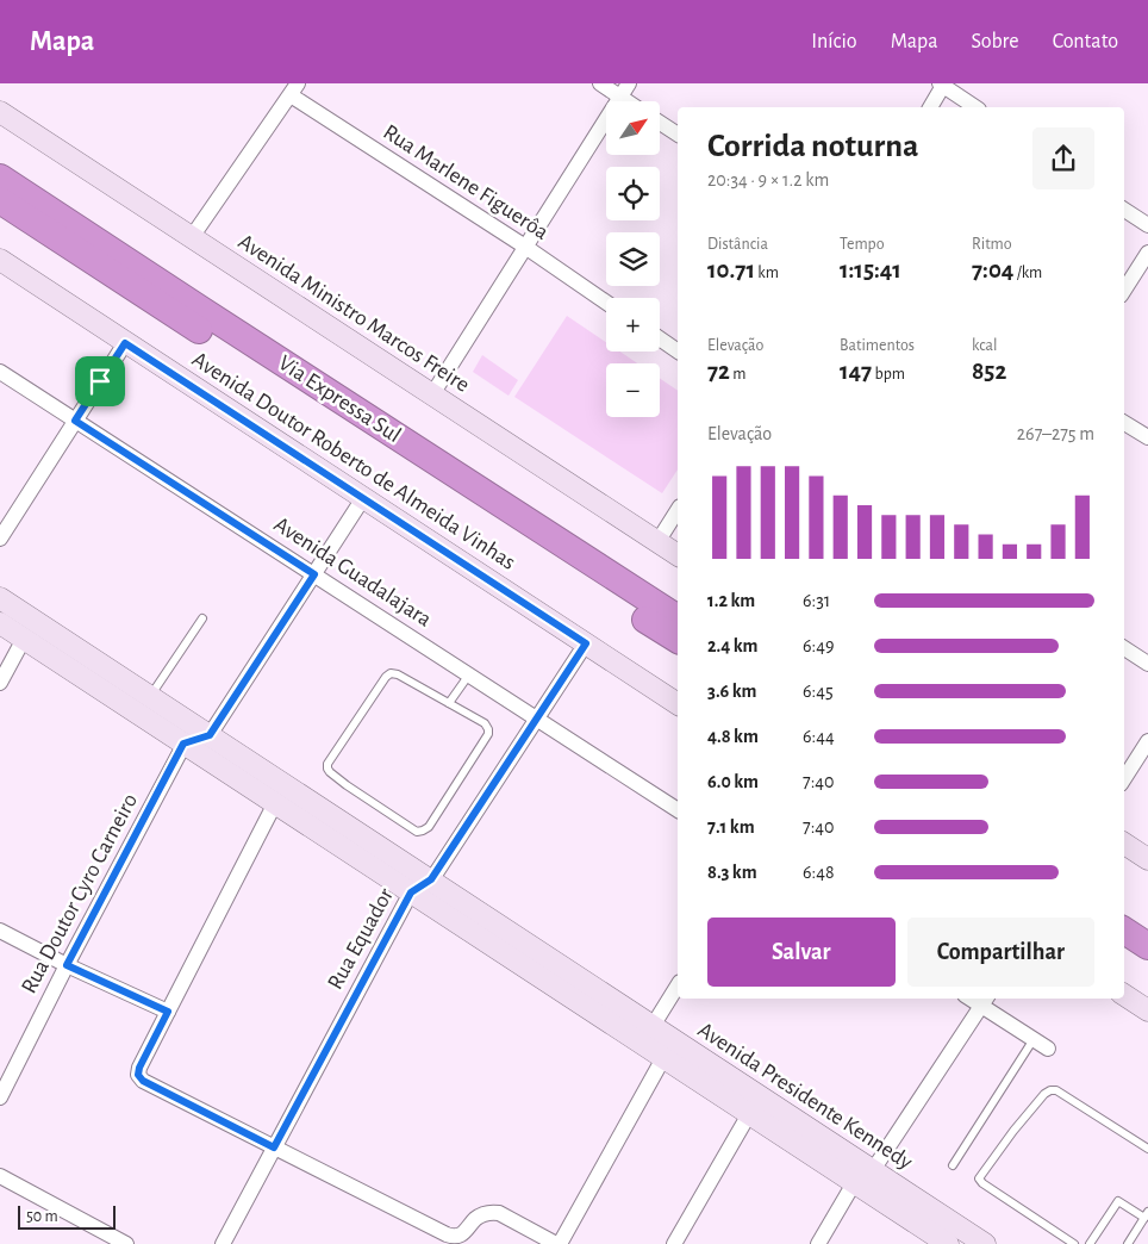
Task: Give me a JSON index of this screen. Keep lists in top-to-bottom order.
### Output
{
  "streets": {
    "highway": ["Via Expressa Sul"],
    "main road": ["Avenida Ministro Marcos Freire", "Avenida Doutor Roberto de Almeida Vinhas", "Avenida Presidente Kennedy"],
    "street": [
      "Rua Marlene Figuerôa",
      "Avenida Guadalajara",
      "Rua Doutor Cyro Carneiro",
      "Rua Equador"
    ]
  },
  "crossings": [
    ["Avenida Doutor Roberto de Almeida Vinhas", "Rua Equador"],
    ["Avenida Guadalajara", "Rua Equador"],
    ["Rua Doutor Cyro Carneiro", "Avenida Presidente Kennedy"],
    ["Rua Equador", "Avenida Presidente Kennedy"]
  ],
  "scale_bar": "50 m",
  "north": "top right",
  "page": {
    "header": "Mapa",
    "nav": [
      "Início",
      "Mapa",
      "Sobre",
      "Contato"
    ],
    "map_buttons": ["+", "−"],
    "heading": ["Corrida noturna", "20:34 · 9 × 1.2 km"],
    "stats": [
      ["Distância", "10.71 km"],
      ["Tempo", "1:15:41"],
      ["Ritmo", "7:04 /km"],
      ["Elevação", "72 m"],
      ["Batimentos", "147 bpm"],
      ["kcal", "852"]
    ],
    "chart": ["Elevação", "267–275 m"],
    "list": [
      {
        "name": "1.2 km",
        "note": "6:31"
      },
      {
        "name": "2.4 km",
        "note": "6:49"
      },
      {
        "name": "3.6 km",
        "note": "6:45"
      },
      {
        "name": "4.8 km",
        "note": "6:44"
      },
      {
        "name": "6.0 km",
        "note": "7:40"
      },
      {
        "name": "7.1 km",
        "note": "7:40"
      },
      {
        "name": "8.3 km",
        "note": "6:48"
      }
    ],
    "buttons": ["Salvar", "Compartilhar"],
    "scale": "50 m"
  }
}
